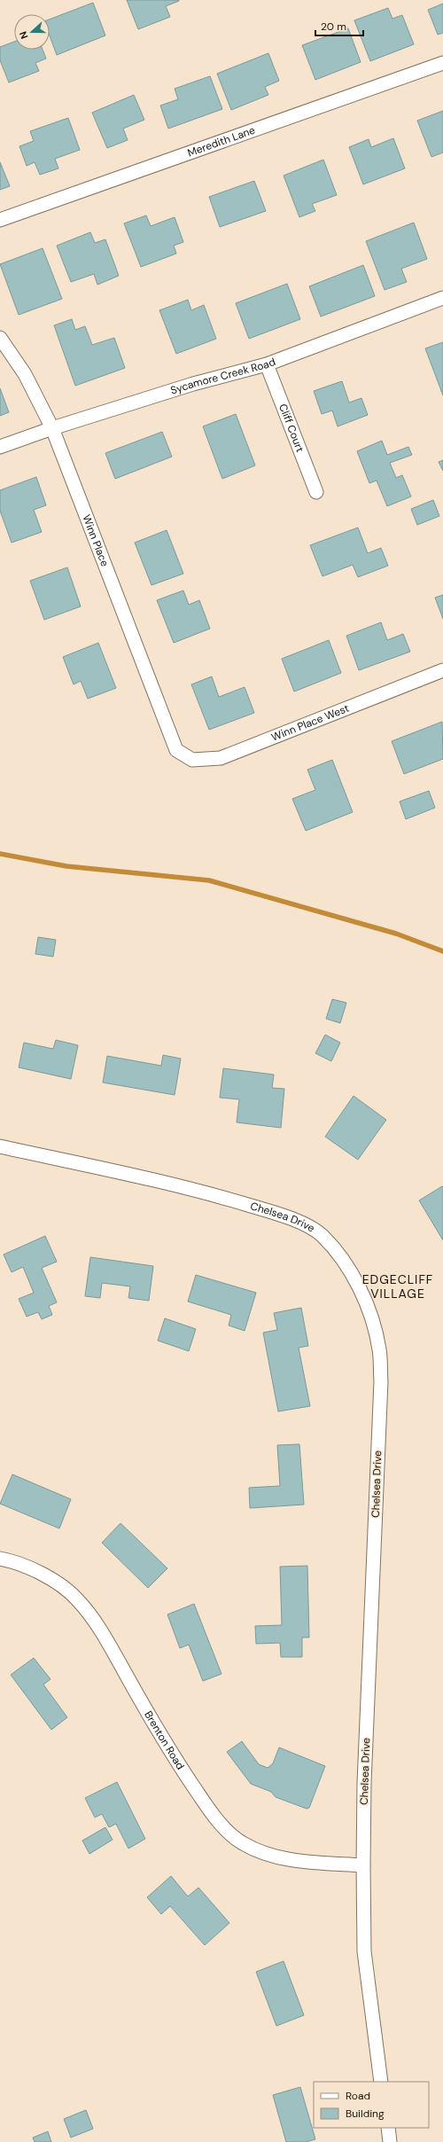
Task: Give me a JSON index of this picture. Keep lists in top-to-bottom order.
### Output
{
  "streets": {
    "street": [
      "Meredith Lane",
      "Sycamore Creek Road",
      "Cliff Court",
      "Winn Place",
      "Winn Place West",
      "Chelsea Drive",
      "Brenton Road"
    ]
  },
  "crossings": [
    ["Sycamore Creek Road", "Cliff Court"],
    ["Sycamore Creek Road", "Winn Place"],
    ["Winn Place", "Winn Place West"],
    ["Chelsea Drive", "Brenton Road"]
  ],
  "districts": ["EDGECLIFF VILLAGE"],
  "legend": ["Road", "Building"],
  "scale_bar": "20 m",
  "north": "left"
}
